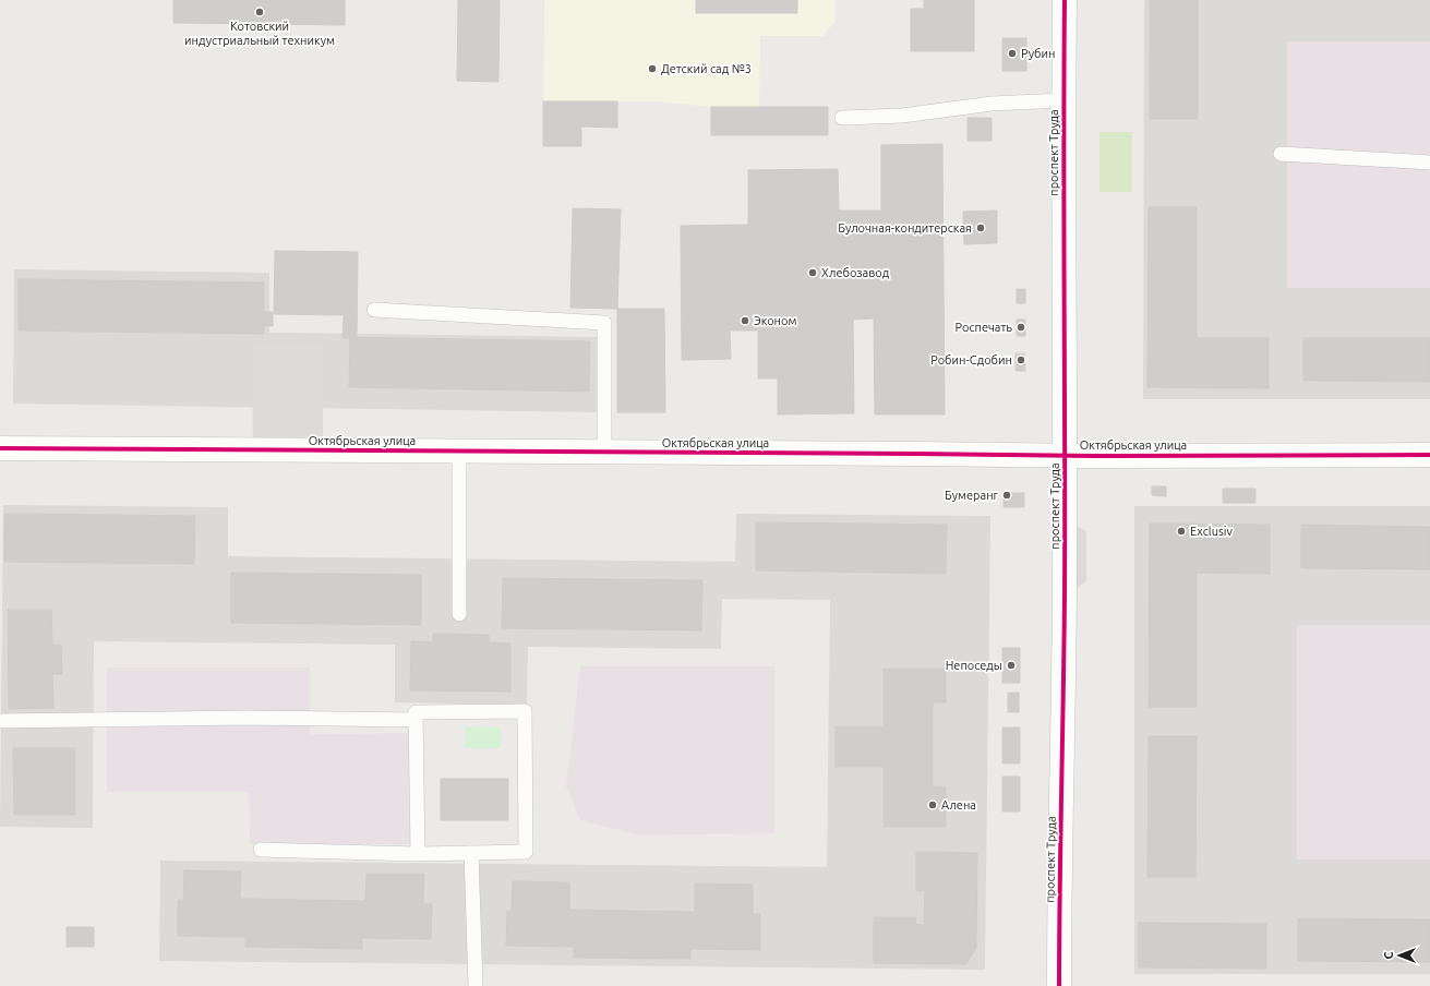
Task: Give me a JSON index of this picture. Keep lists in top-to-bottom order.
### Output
{
  "streets": {
    "street": ["проспект Труда", "Октябрьская улица"]
  },
  "crossings": [
    ["проспект Труда", "Октябрьская улица"]
  ],
  "places": [
    "Котовский индустриальный техникум",
    "Рубин",
    "Детский сад №3",
    "Булочная-кондитерская",
    "Хлебозавод",
    "Эконом",
    "Роспечать",
    "Робин-Сдобин",
    "Бумеранг",
    "Exclusiv",
    "Непоседы",
    "Алена"
  ],
  "north": "left"
}
